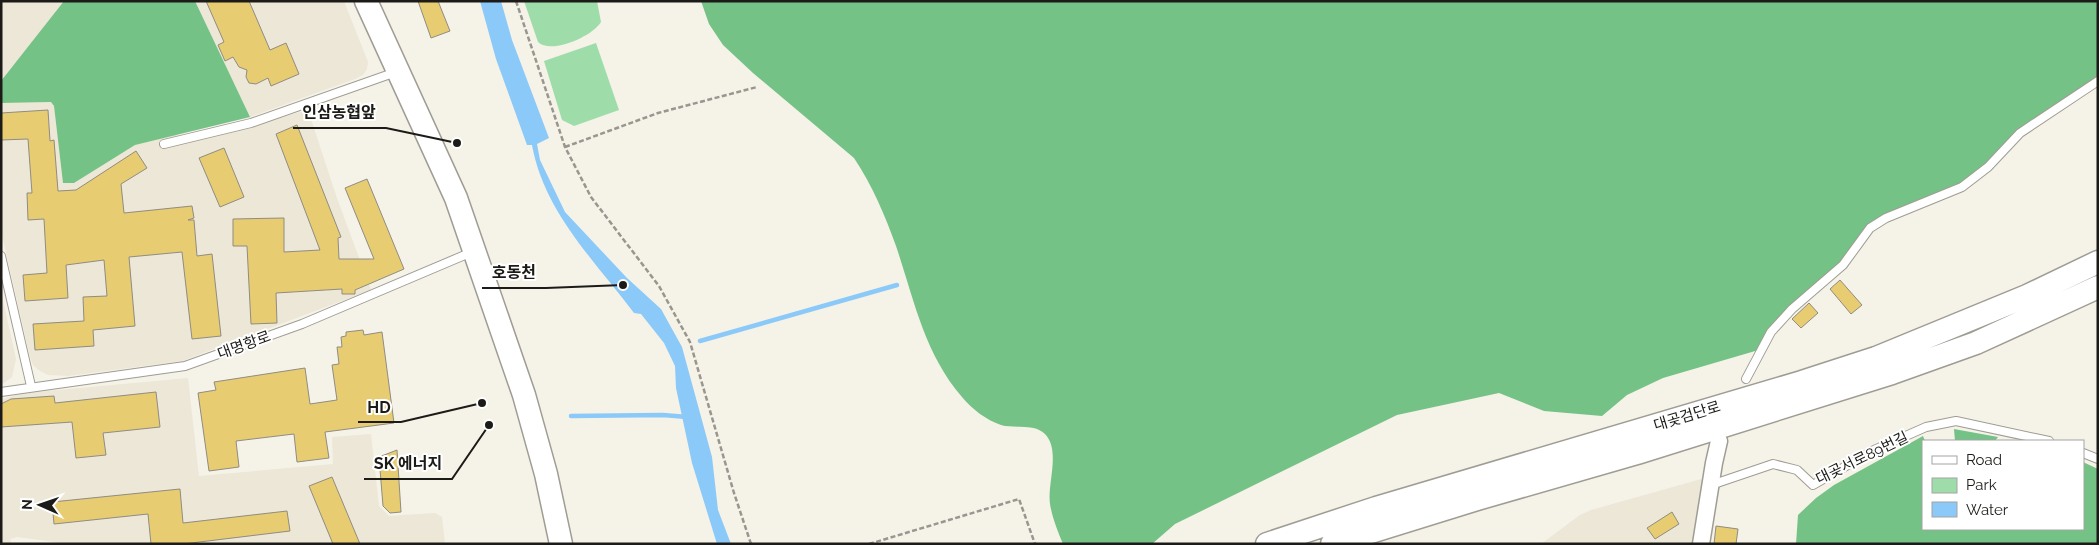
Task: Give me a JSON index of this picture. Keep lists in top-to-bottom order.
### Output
{
  "streets": {
    "main road": ["대곶검단로"],
    "lane": ["대명항로", "대곶서로89번길"]
  },
  "places": [
    "인삼농협앞",
    "호동천",
    "HD",
    "SK 에너지"
  ],
  "legend": ["Road", "Park", "Water"],
  "north": "left"
}
